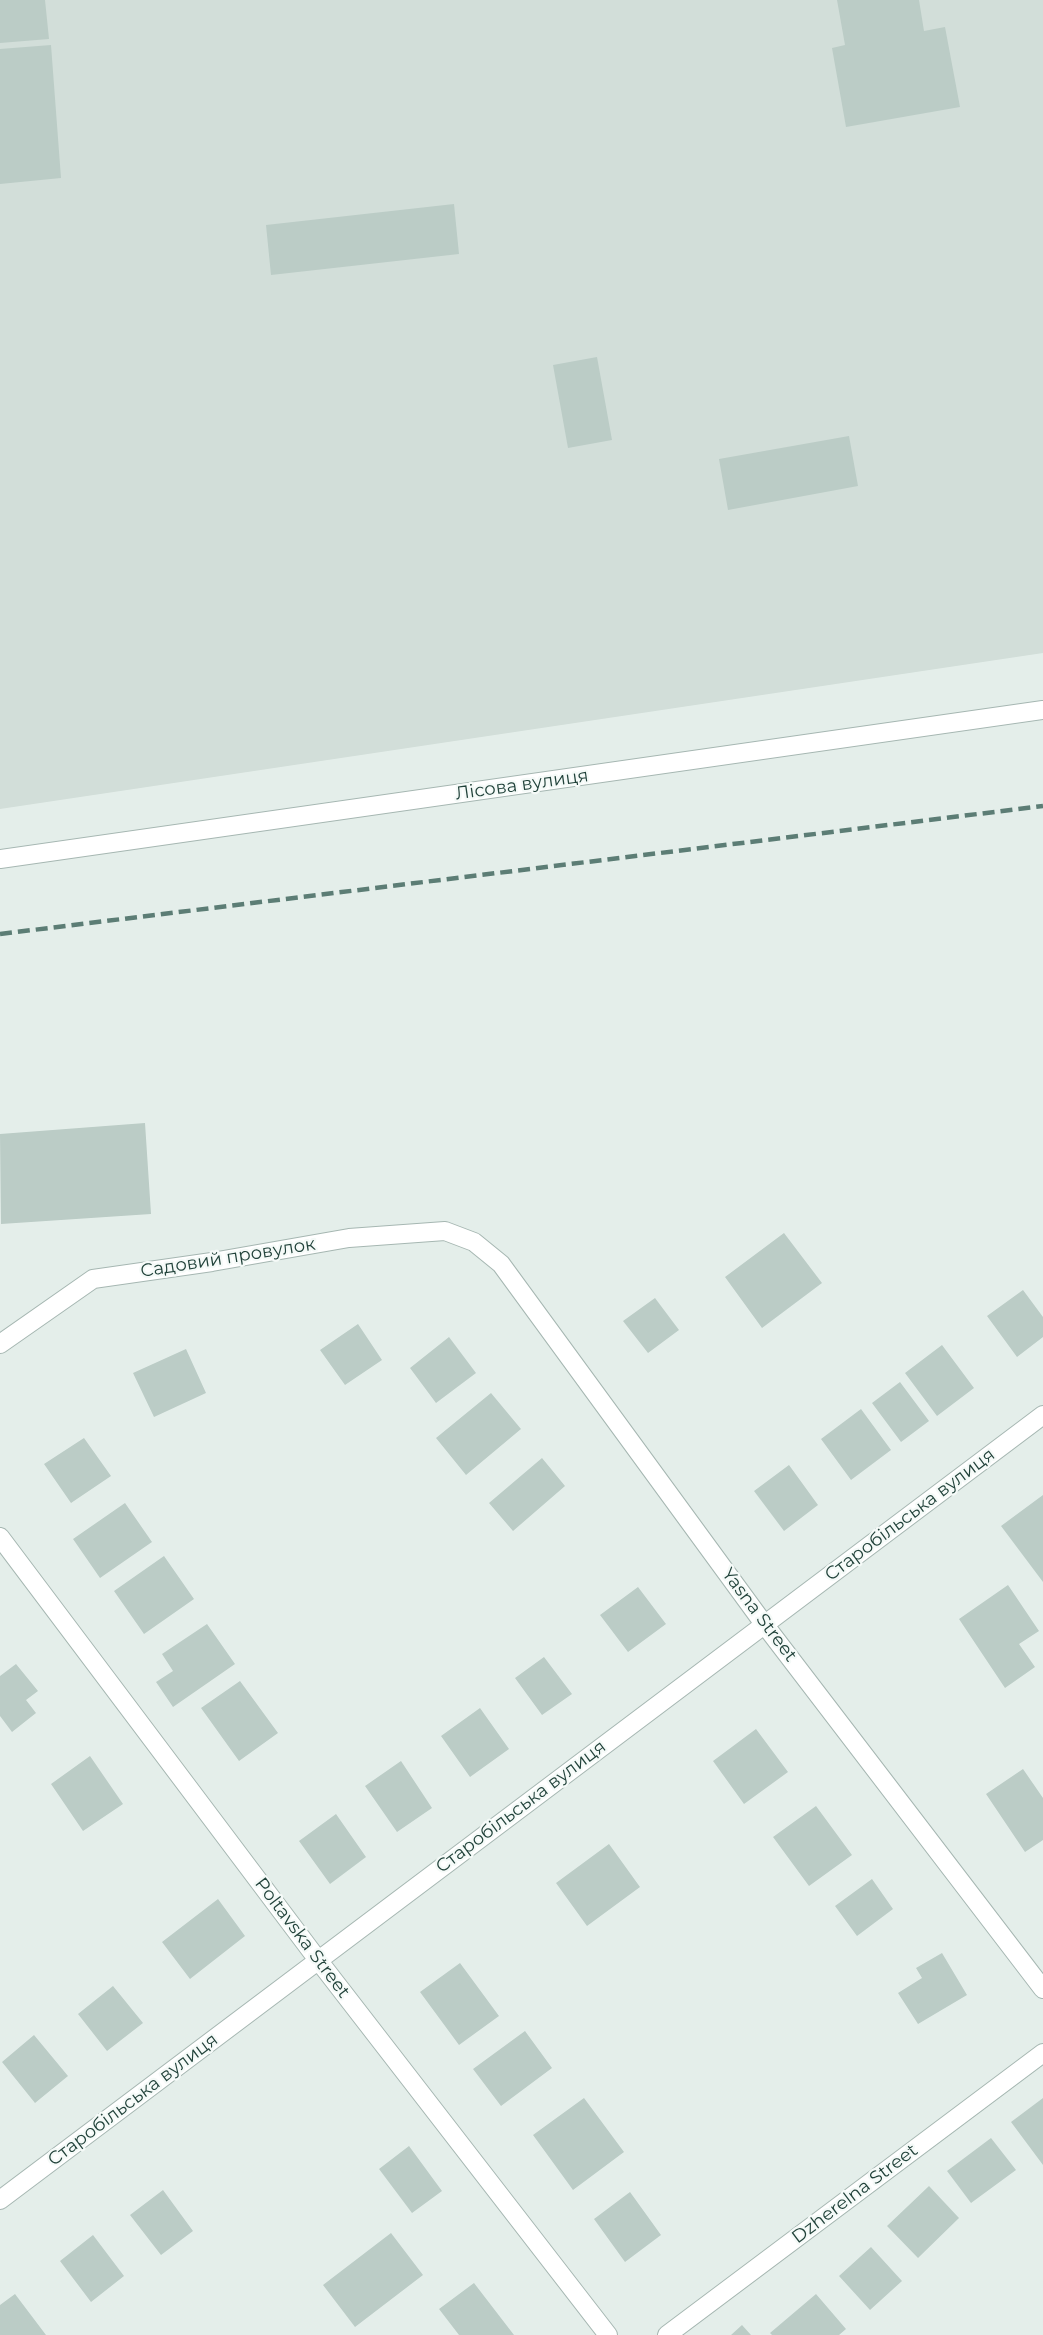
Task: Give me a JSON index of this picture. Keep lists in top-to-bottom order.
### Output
{
  "streets": {
    "street": [
      "Лісова вулиця",
      "Садовий провулок",
      "Старобільська вулиця",
      "Yasna Street",
      "Poltavska Street",
      "Dzherelna Street"
    ]
  },
  "crossings": [
    ["Садовий провулок", "Yasna Street"],
    ["Старобільська вулиця", "Yasna Street"],
    ["Старобільська вулиця", "Poltavska Street"]
  ]
}
